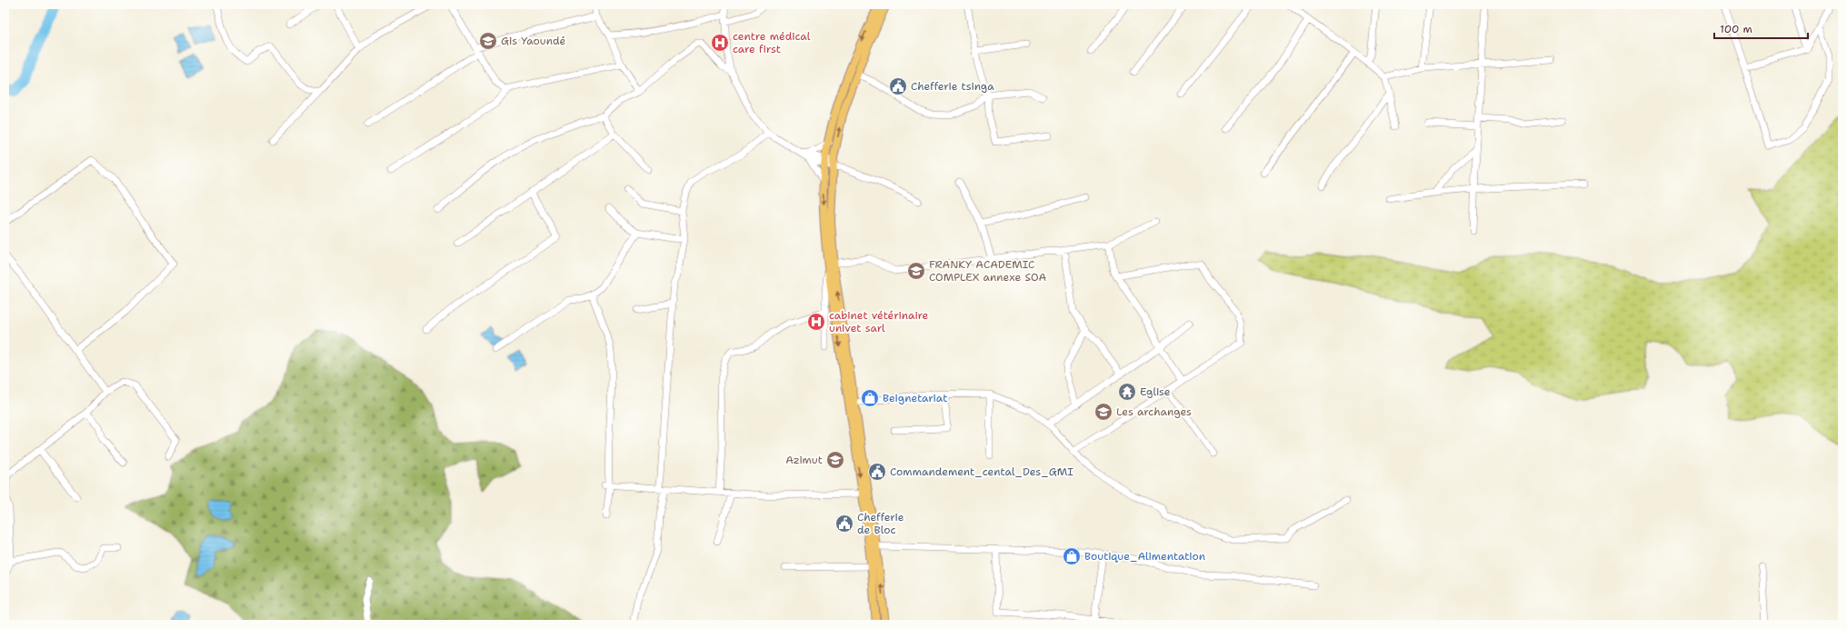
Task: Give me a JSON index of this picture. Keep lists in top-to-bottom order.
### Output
{
  "places": {
    "school or university": [
      "Gis Yaoundé",
      "FRANKY ACADEMIC COMPLEX annexe SOA",
      "Les archanges",
      "Azimut"
    ],
    "hospital": ["centre médical care first", "cabinet vétérinaire univet sarl"],
    "public building": ["Chefferie tsinga", "Commandement_cental_Des_GMI", "Chefferie de Bloc"],
    "temple": ["Eglise"],
    "shop": ["Beignetariat", "Boutique_Alimentation"]
  },
  "scale_bar": "100 m"
}
